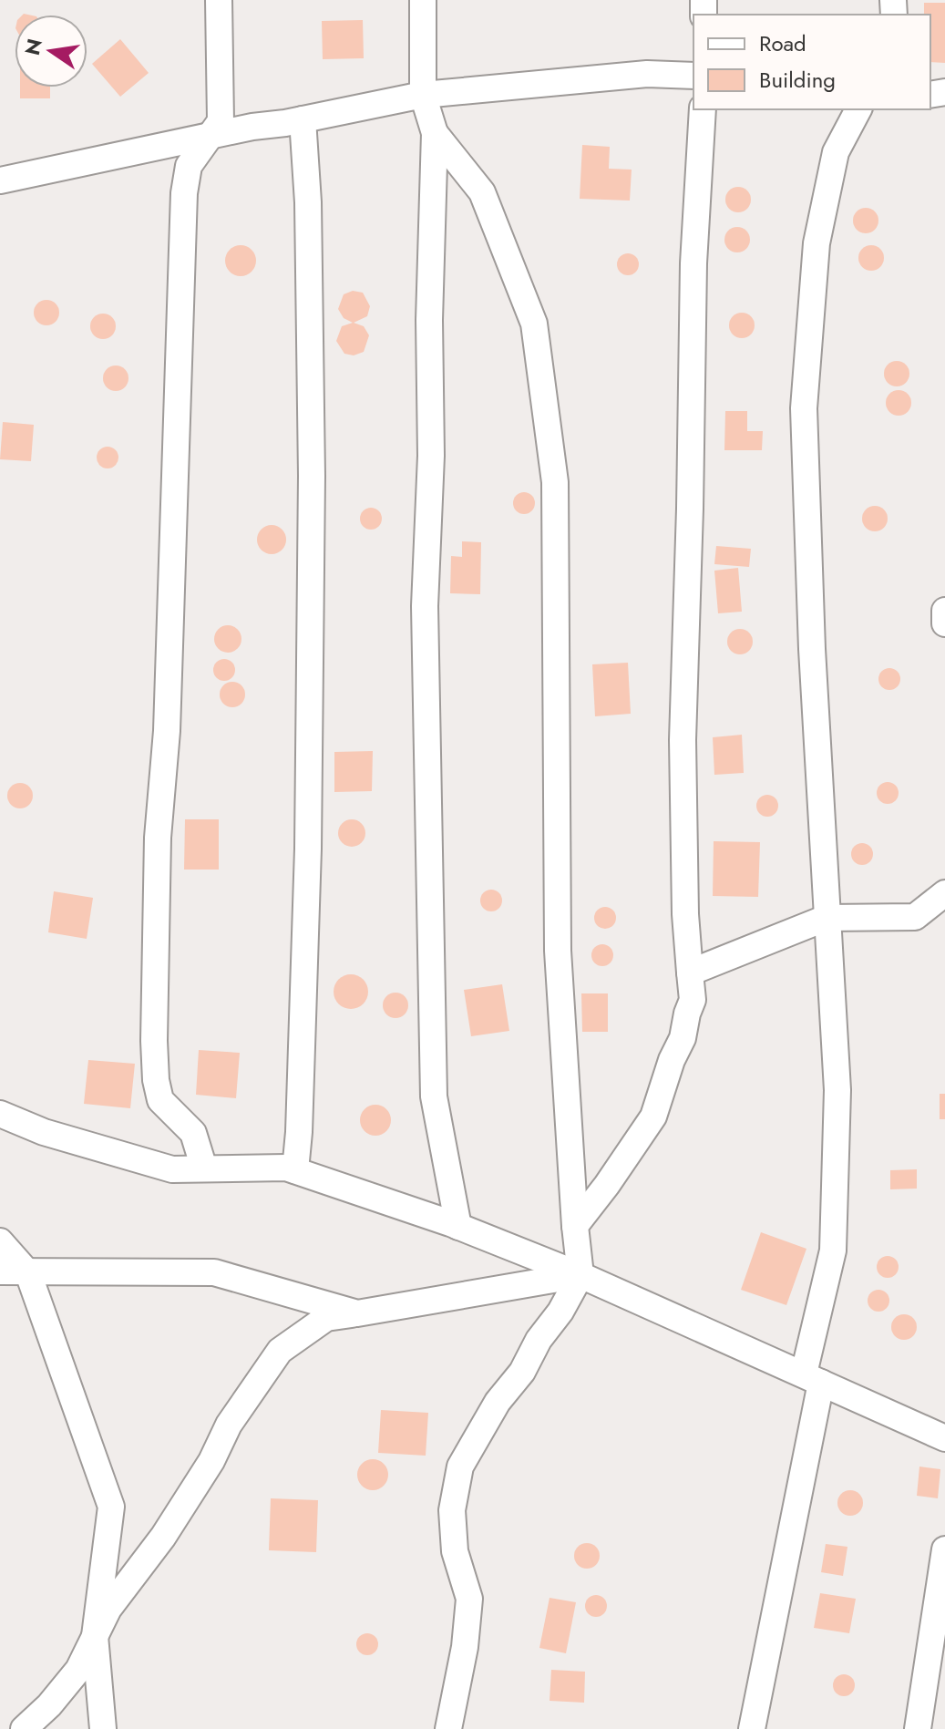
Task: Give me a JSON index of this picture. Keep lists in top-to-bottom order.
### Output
{
  "legend": ["Road", "Building"],
  "north": "left"
}
